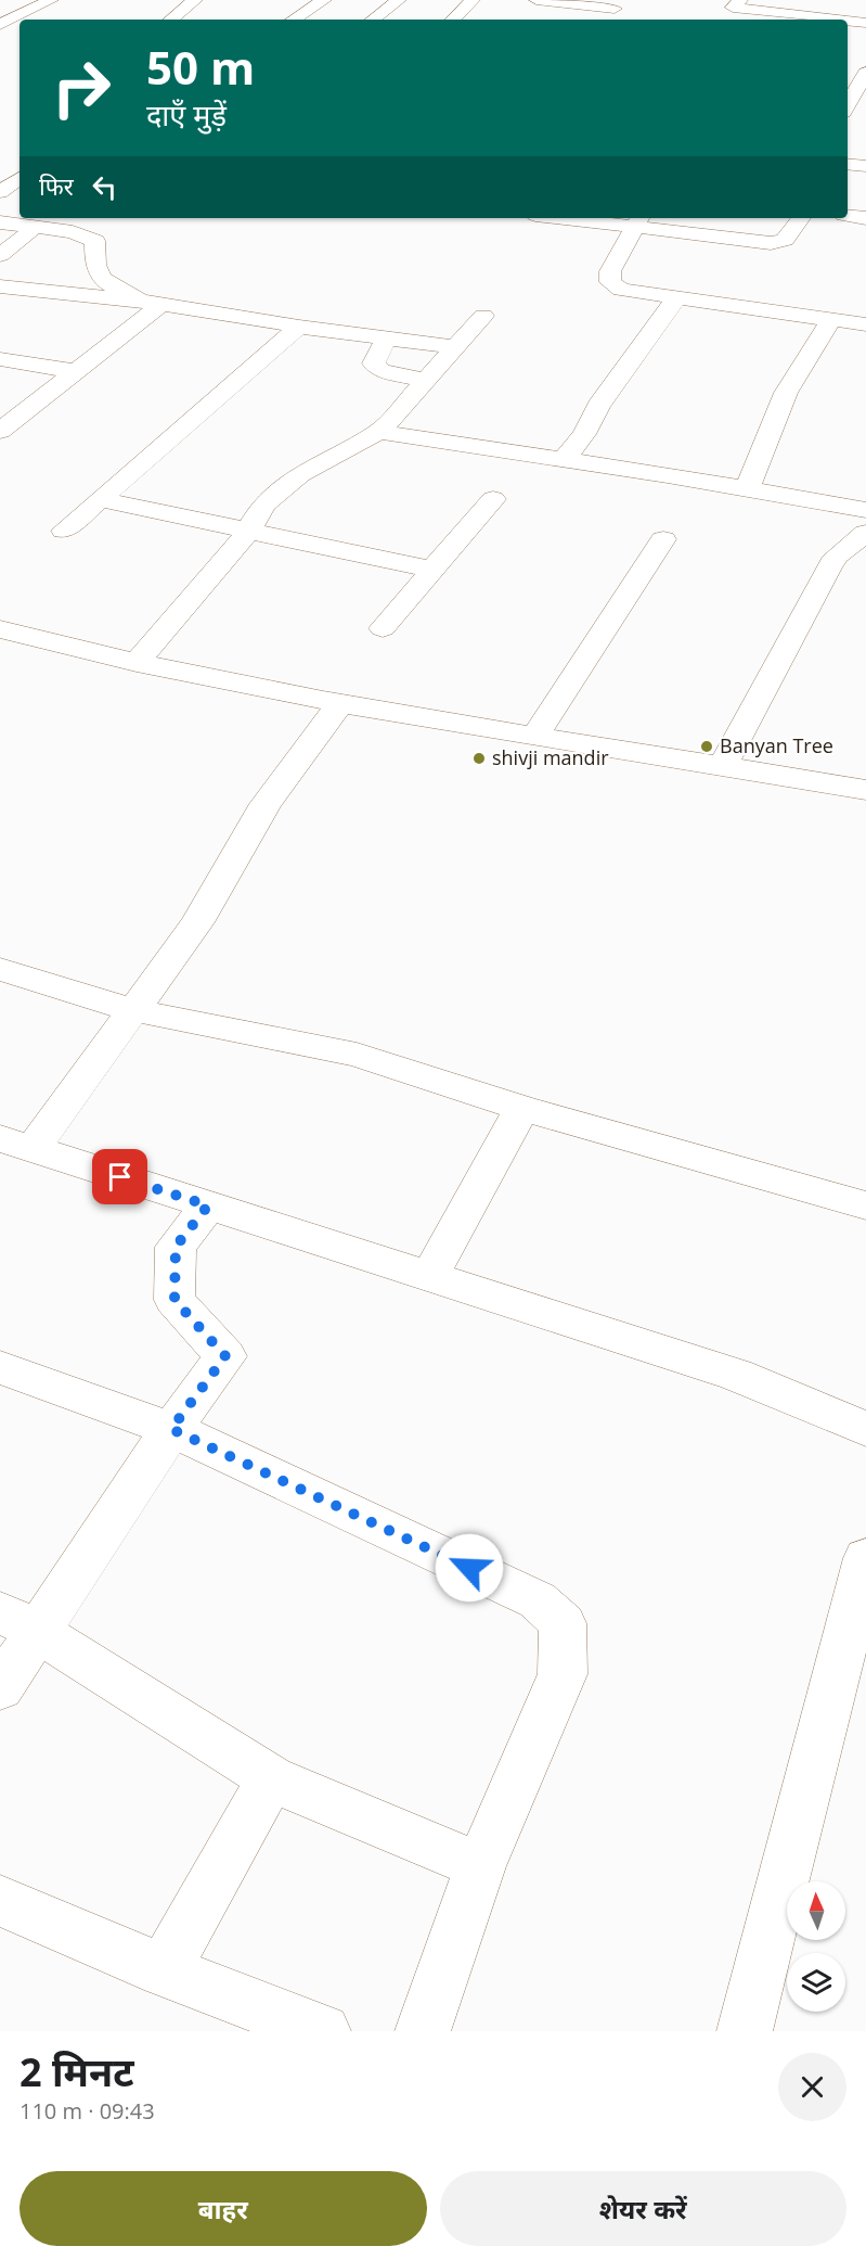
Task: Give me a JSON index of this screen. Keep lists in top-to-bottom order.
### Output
{
  "places": ["Banyan Tree", "shivji mandir"],
  "north": "top",
  "page": {
    "turn": ["50 m", "दाएँ मुड़ें"],
    "then": "फिर",
    "heading": ["2 मिनट", "110 m · 09:43"],
    "buttons": ["बाहर", "शेयर करें"]
  }
}
